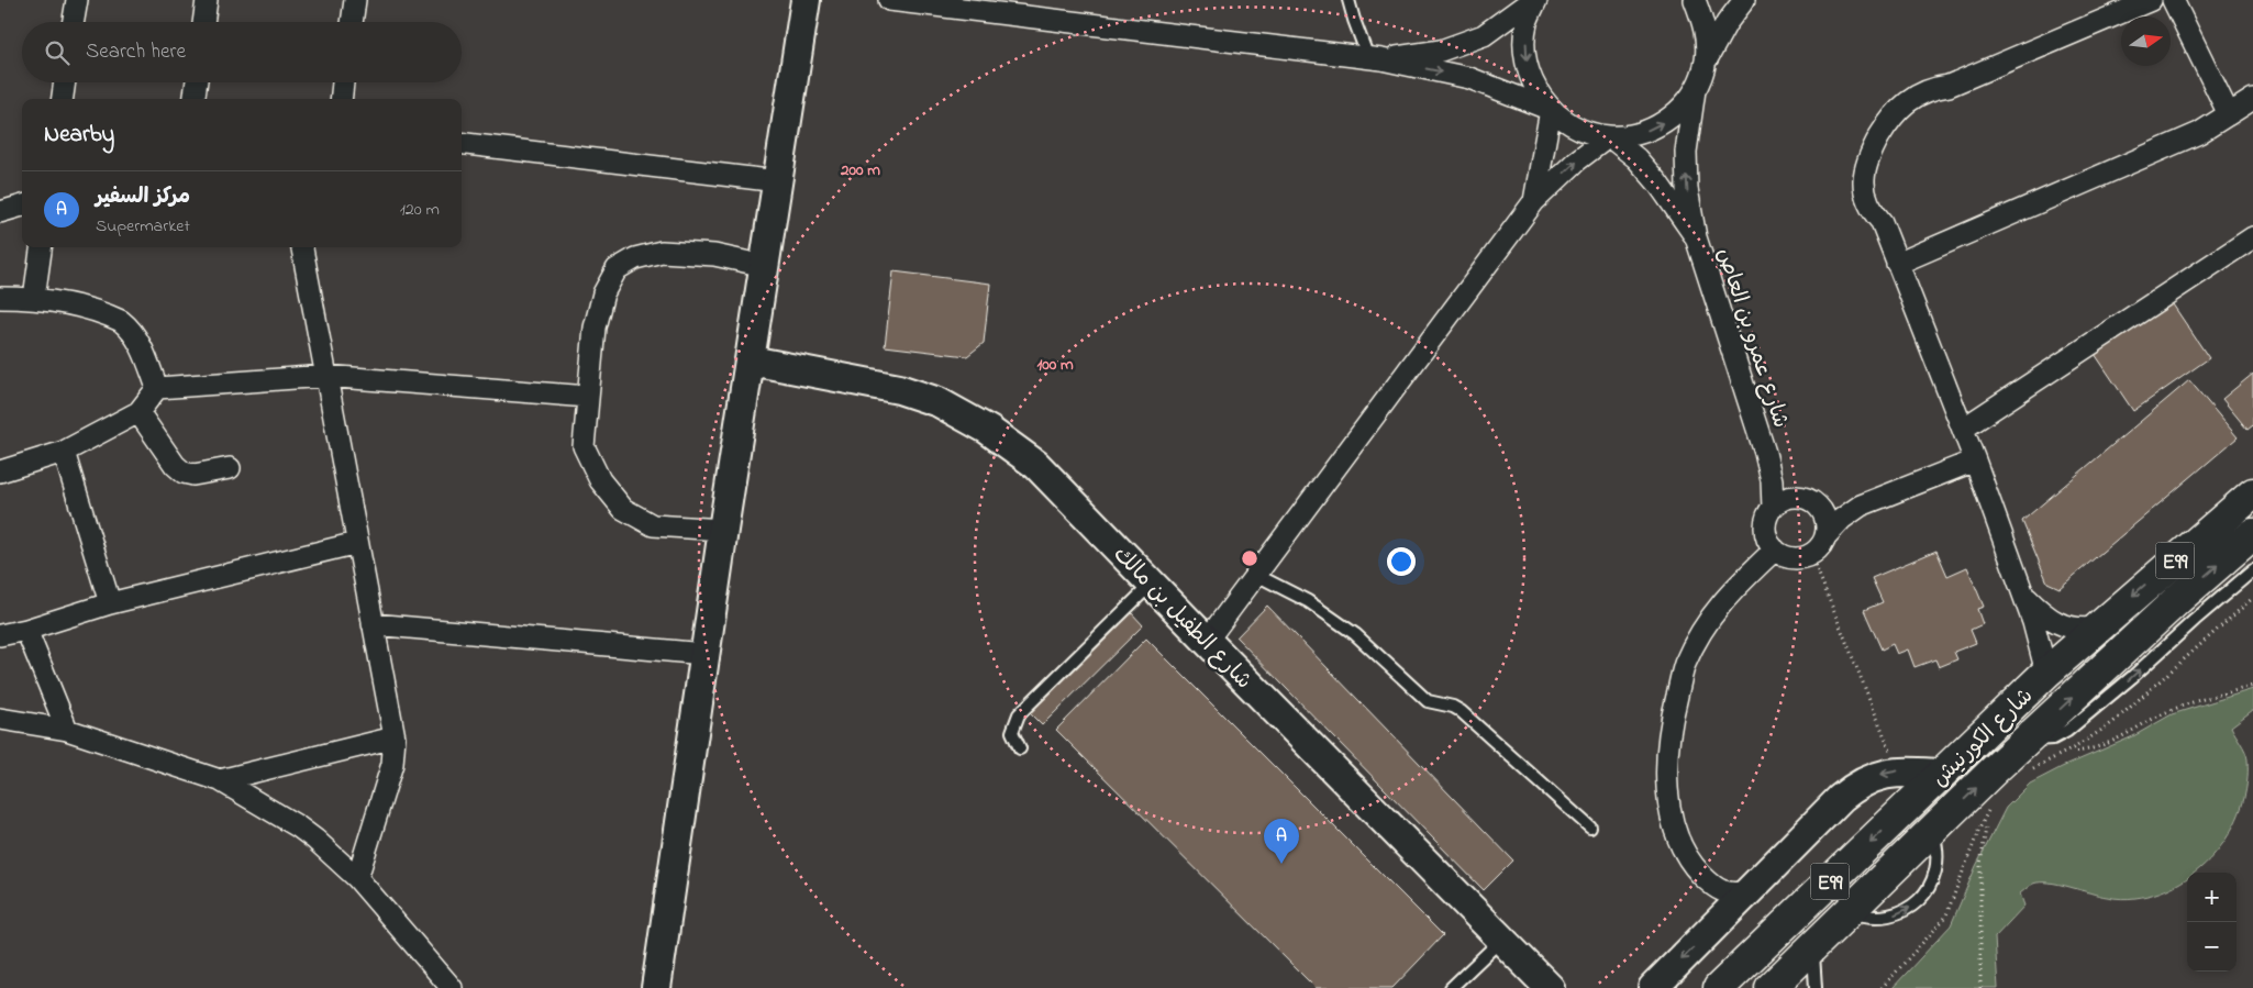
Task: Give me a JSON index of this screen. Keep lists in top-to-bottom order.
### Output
{
  "streets": {
    "highway": ["E99", "شارع الكورنيش"],
    "street": ["شارع عمرو بن العاص", "شارع الطفيل بن مالك"]
  },
  "north": "right",
  "page": {
    "search": "Search here",
    "heading": "Nearby",
    "list": [
      {
        "mark": "A",
        "name": "مركز السفير",
        "note": "Supermarket",
        "value": "120 m"
      }
    ],
    "pins": "A",
    "map_buttons": ["+", "−"]
  },
  "rings": ["200 m", "100 m"]
}
